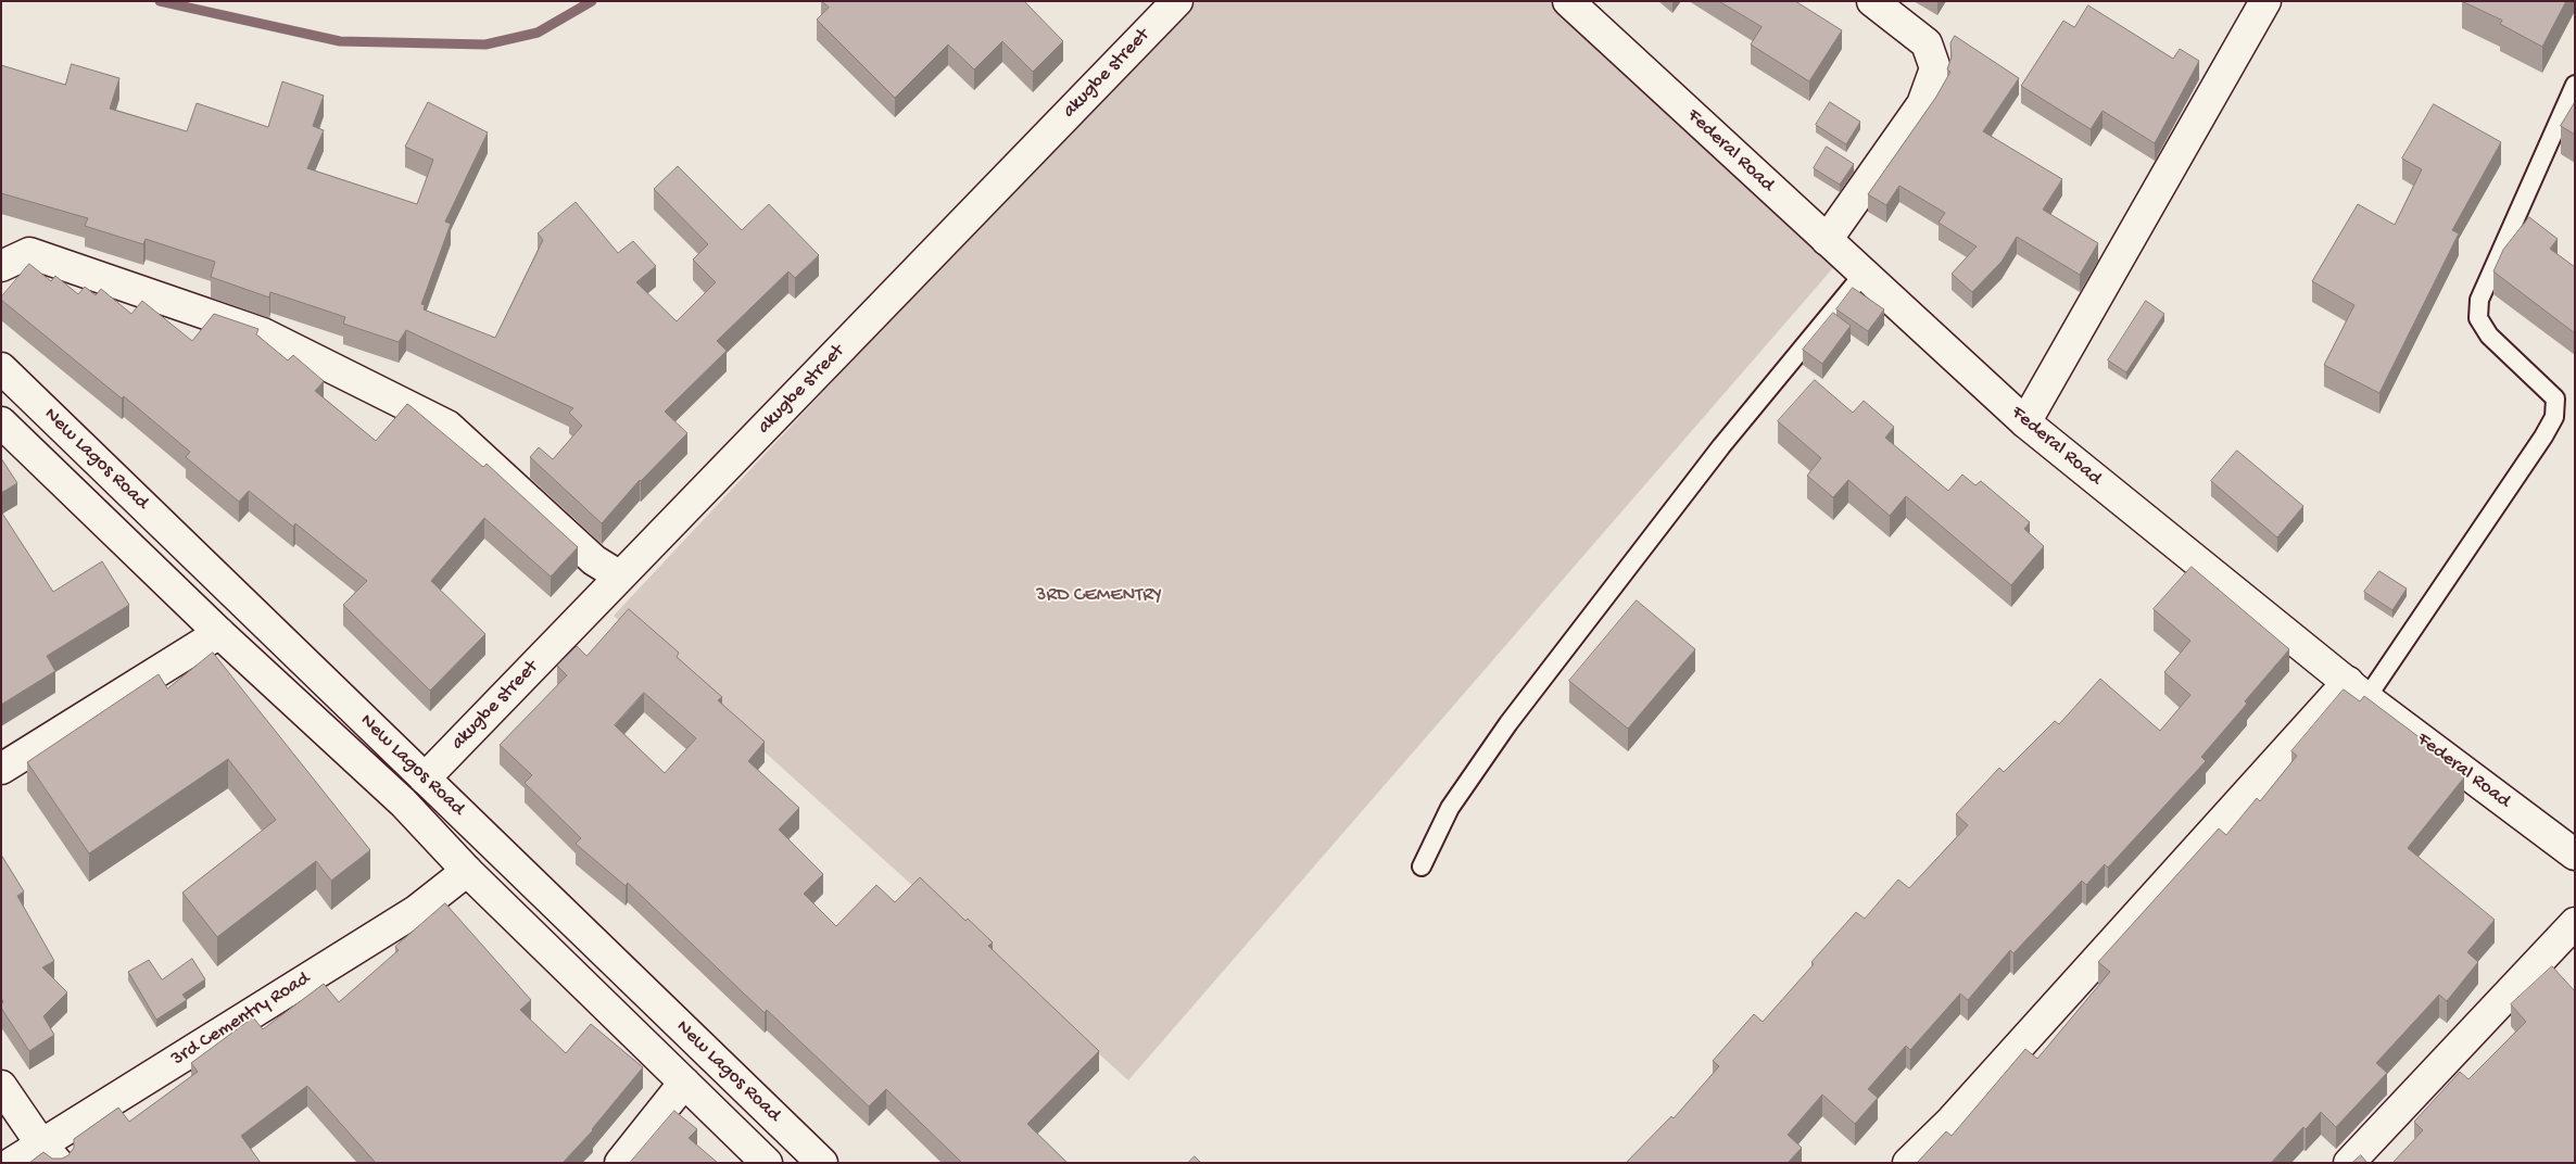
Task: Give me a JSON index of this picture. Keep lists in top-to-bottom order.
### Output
{
  "streets": {
    "street": [
      "akugbe street",
      "Federal Road",
      "New Lagos Road",
      "3rd Cementry Road"
    ]
  },
  "crossings": [
    ["akugbe street", "New Lagos Road"],
    ["New Lagos Road", "3rd Cementry Road"]
  ],
  "parks": ["3RD CEMENTRY"]
}
